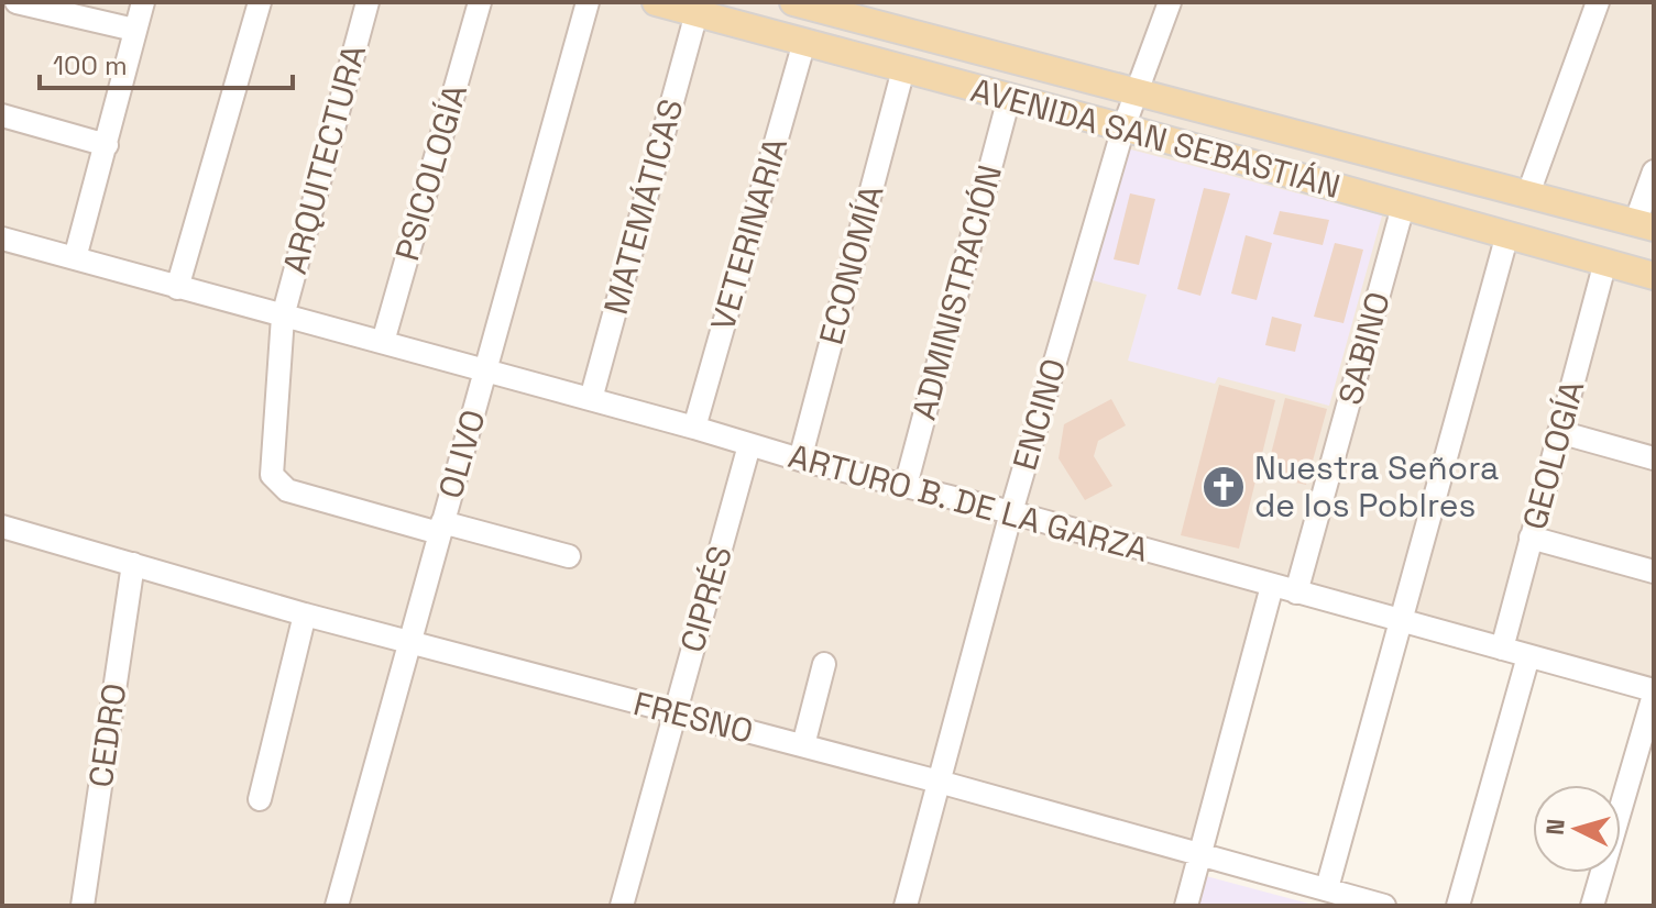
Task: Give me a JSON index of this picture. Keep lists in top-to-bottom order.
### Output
{
  "streets": {
    "main road": ["AVENIDA SAN SEBASTIÁN"],
    "street": [
      "ARQUITECTURA",
      "PSICOLOGÍA",
      "MATEMÁTICAS",
      "VETERINARIA",
      "ECONOMÍA",
      "ADMINISTRACIÓN",
      "SABINO",
      "ENCINO",
      "OLIVO",
      "GEOLOGÍA",
      "ARTURO B. DE LA GARZA",
      "CIPRÉS",
      "FRESNO",
      "CEDRO"
    ]
  },
  "crossings": [
    ["AVENIDA SAN SEBASTIÁN", "MATEMÁTICAS"],
    ["AVENIDA SAN SEBASTIÁN", "VETERINARIA"],
    ["AVENIDA SAN SEBASTIÁN", "ECONOMÍA"],
    ["AVENIDA SAN SEBASTIÁN", "ADMINISTRACIÓN"],
    ["AVENIDA SAN SEBASTIÁN", "SABINO"],
    ["AVENIDA SAN SEBASTIÁN", "ENCINO"],
    ["AVENIDA SAN SEBASTIÁN", "GEOLOGÍA"],
    ["ARQUITECTURA", "ARTURO B. DE LA GARZA"],
    ["PSICOLOGÍA", "ARTURO B. DE LA GARZA"],
    ["MATEMÁTICAS", "ARTURO B. DE LA GARZA"],
    ["VETERINARIA", "ARTURO B. DE LA GARZA"],
    ["ECONOMÍA", "ARTURO B. DE LA GARZA"],
    ["ADMINISTRACIÓN", "ARTURO B. DE LA GARZA"],
    ["SABINO", "ARTURO B. DE LA GARZA"],
    ["ENCINO", "ARTURO B. DE LA GARZA"],
    ["ENCINO", "FRESNO"],
    ["OLIVO", "ARTURO B. DE LA GARZA"],
    ["OLIVO", "FRESNO"],
    ["GEOLOGÍA", "ARTURO B. DE LA GARZA"],
    ["ARTURO B. DE LA GARZA", "CIPRÉS"],
    ["CIPRÉS", "FRESNO"],
    ["FRESNO", "CEDRO"]
  ],
  "places": {
    "church": ["Nuestra Señora de los Poblres"]
  },
  "scale_bar": "100 m",
  "north": "left"
}
